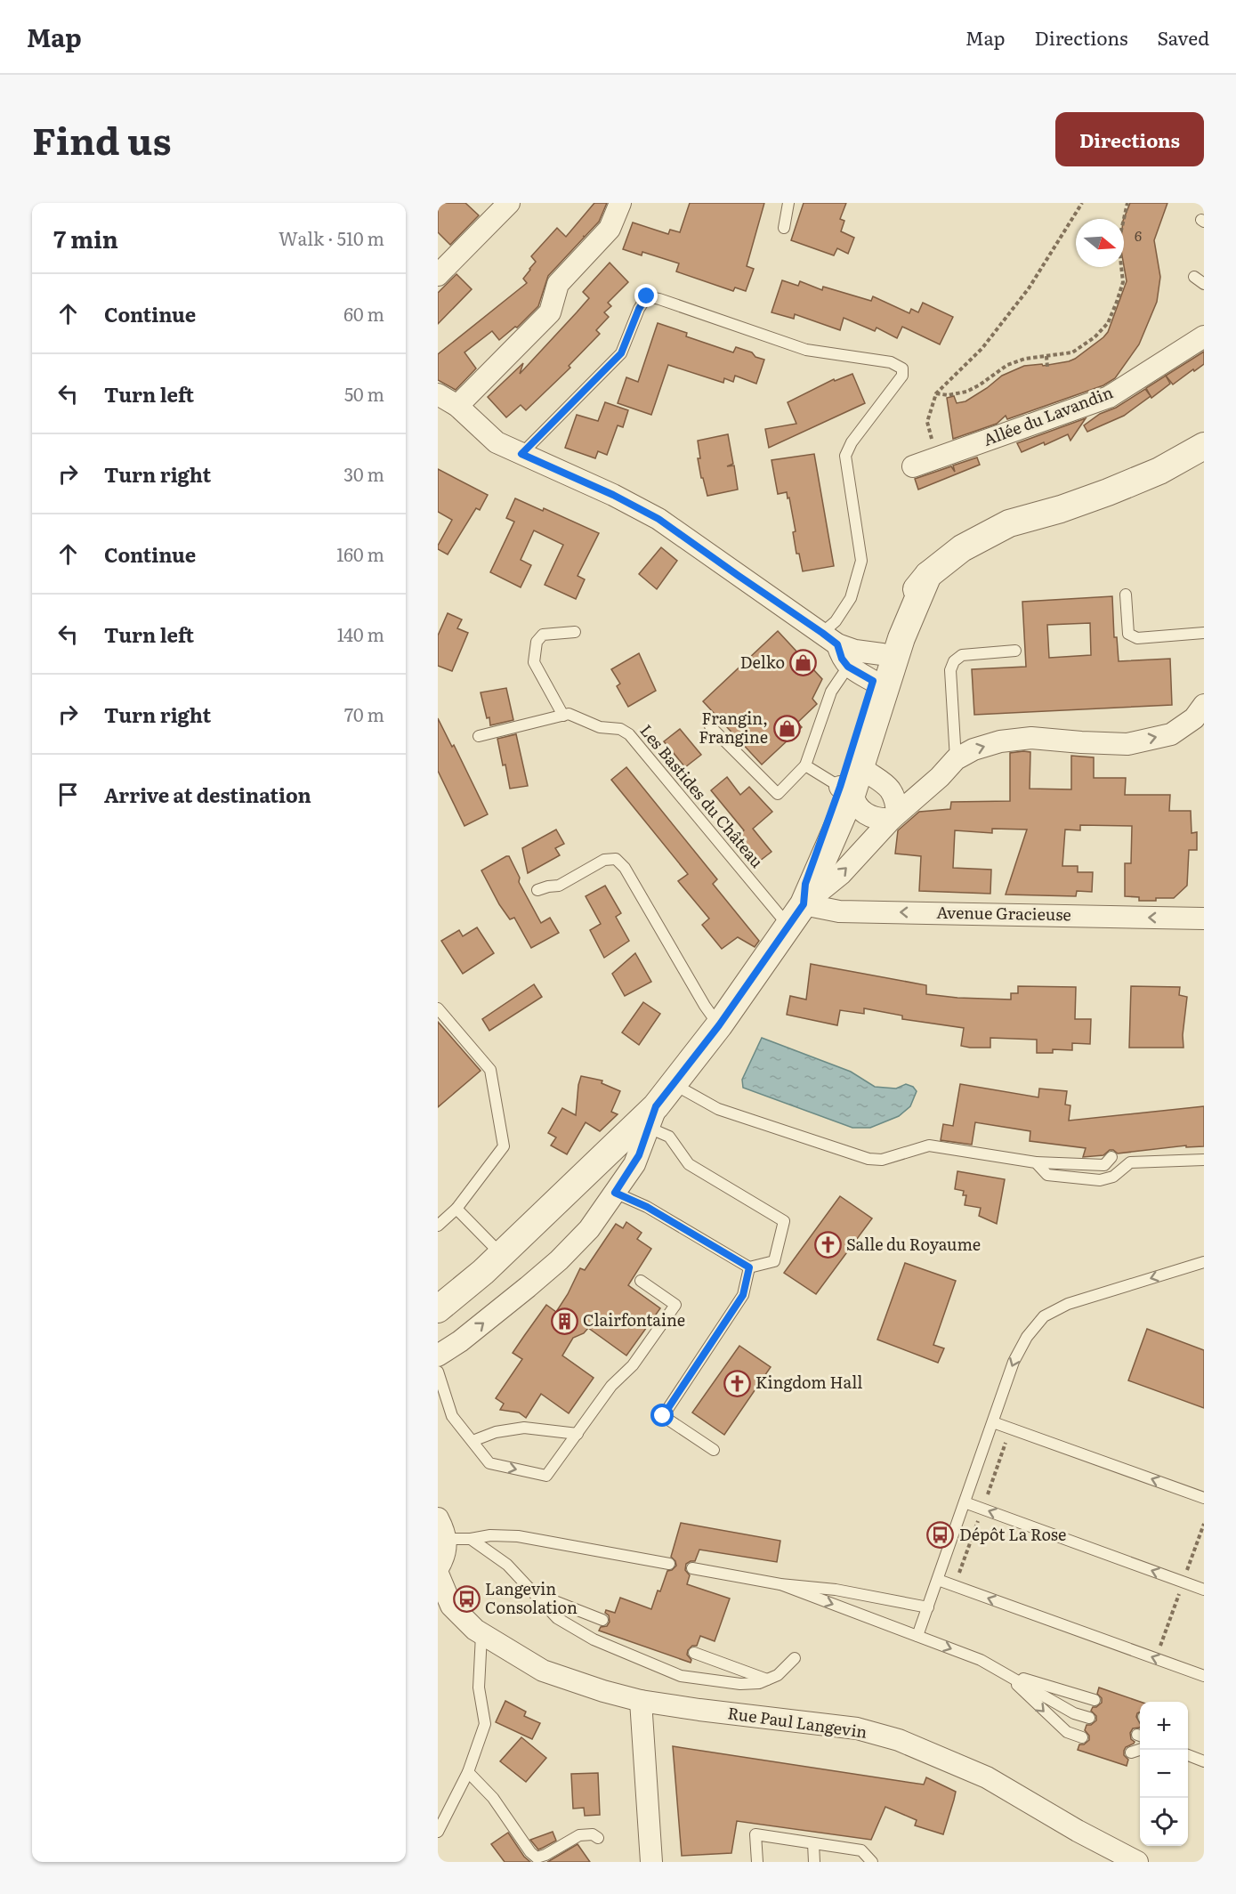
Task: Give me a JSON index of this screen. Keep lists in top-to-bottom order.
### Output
{
  "streets": {
    "street": ["Allée du Lavandin", "Avenue Gracieuse", "Rue Paul Langevin"],
    "lane": ["Les Bastides du Château"]
  },
  "places": {
    "shop": ["Delko", "Frangin, Frangine"],
    "church": ["Salle du Royaume", "Kingdom Hall"],
    "building": ["Clairfontaine"],
    "bus stop": ["Dépôt La Rose", "Langevin Consolation"]
  },
  "house_numbers": ["6"],
  "north": "right",
  "page": {
    "header": "Map",
    "nav": ["Map", "Directions", "Saved"],
    "title": "Find us",
    "buttons": "Directions",
    "heading": ["7 min", "Walk · 510 m"],
    "list": [
      ["Continue", "60 m"],
      ["Turn left", "50 m"],
      ["Turn right", "30 m"],
      ["Continue", "160 m"],
      ["Turn left", "140 m"],
      ["Turn right", "70 m"],
      "Arrive at destination"
    ],
    "map_buttons": ["+", "−"]
  }
}
